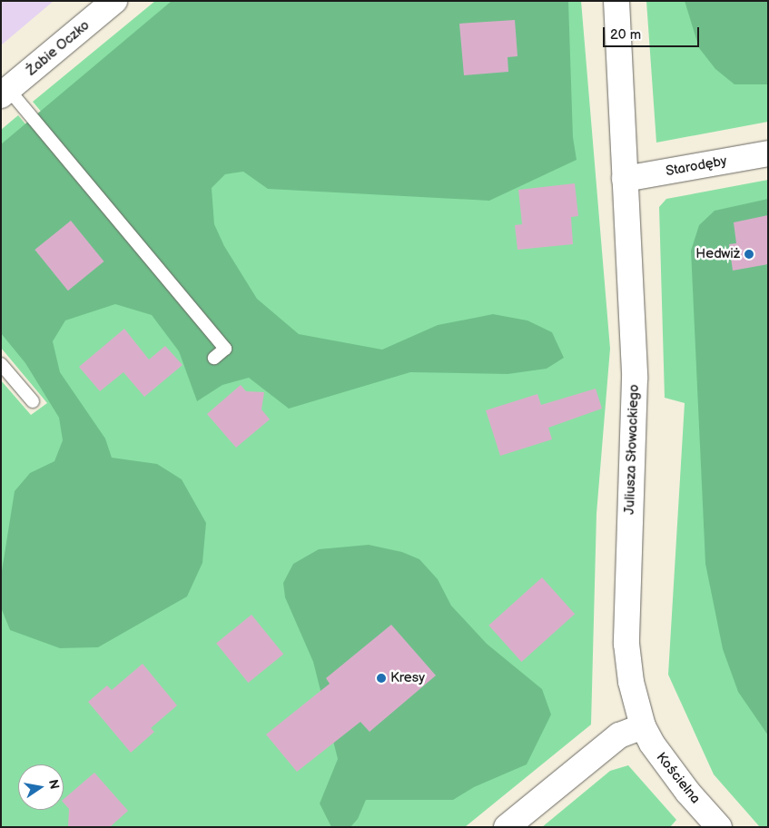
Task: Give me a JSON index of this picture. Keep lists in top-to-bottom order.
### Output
{
  "streets": {
    "street": [
      "Żabie Oczko",
      "Starodęby",
      "Juliusza Słowackiego",
      "Kościelna"
    ]
  },
  "crossings": [
    ["Starodęby", "Juliusza Słowackiego"],
    ["Juliusza Słowackiego", "Kościelna"]
  ],
  "places": ["Hedwiż", "Kresy"],
  "scale_bar": "20 m",
  "north": "right"
}
